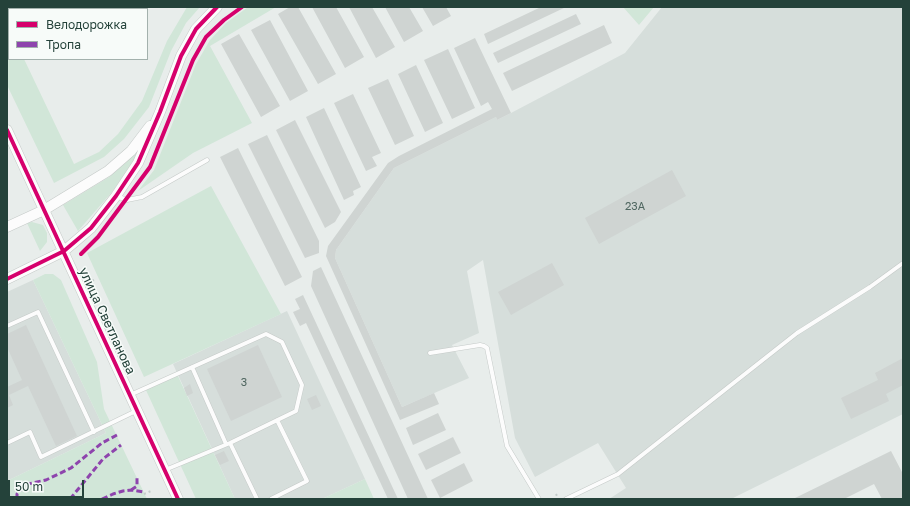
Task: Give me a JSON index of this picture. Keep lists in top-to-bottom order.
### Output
{
  "streets": {
    "street": ["улица Светланова"]
  },
  "house_numbers": ["23А", "3"],
  "legend": ["Велодорожка", "Тропа"],
  "scale_bar": "50 m"
}
